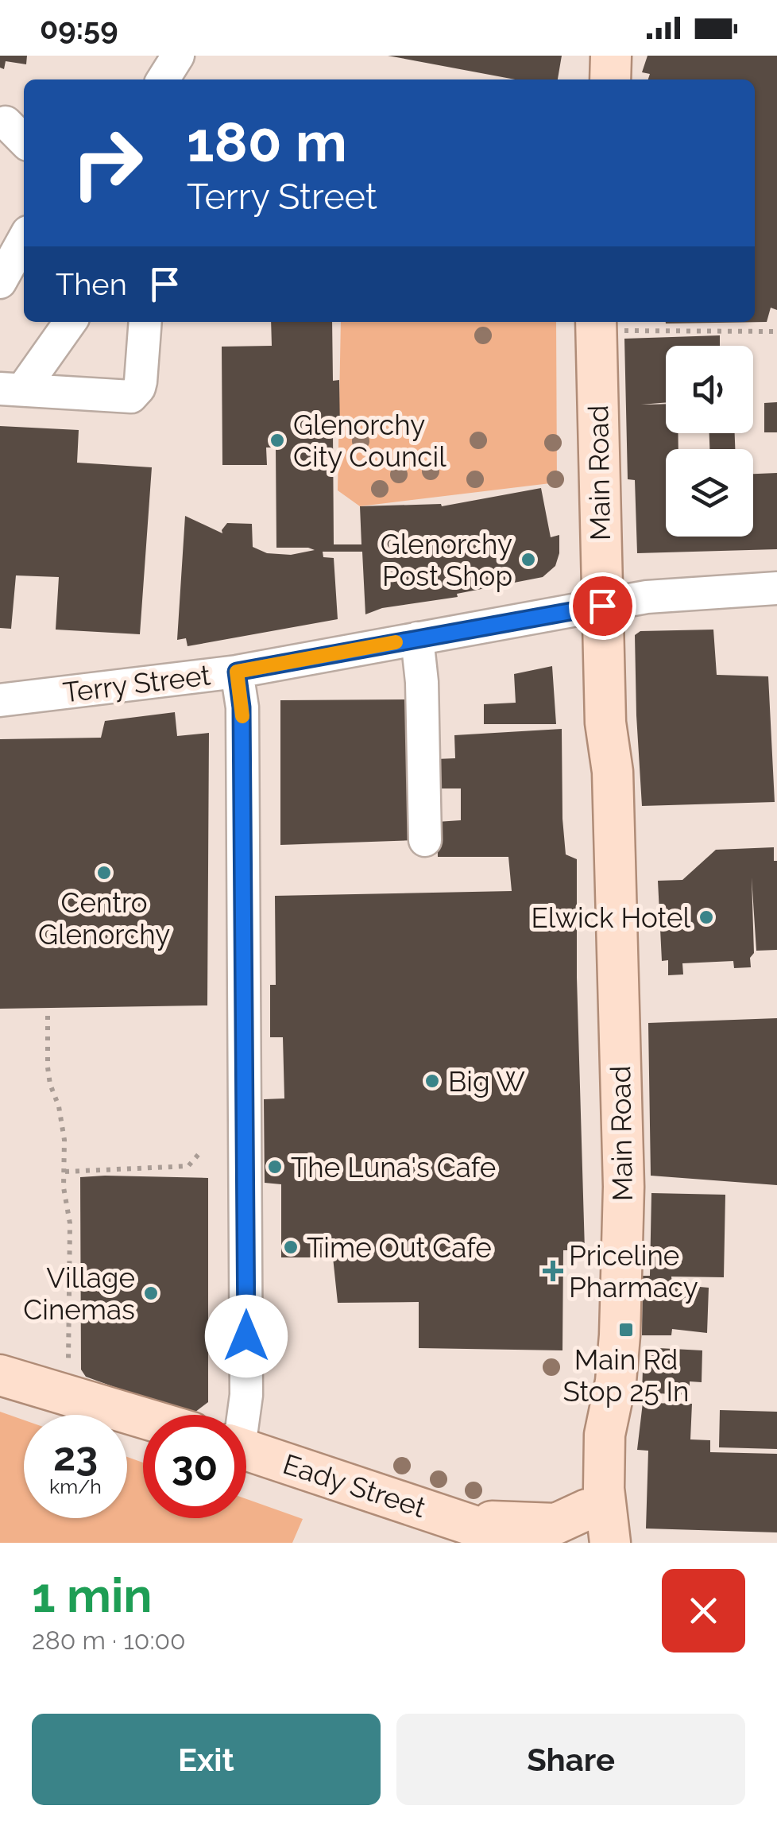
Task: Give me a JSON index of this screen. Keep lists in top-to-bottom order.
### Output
{
  "streets": {
    "main road": ["Main Road", "Eady Street"],
    "street": ["Terry Street"]
  },
  "crossings": [
    ["Main Road", "Terry Street"]
  ],
  "places": {
    "other": [
      "Glenorchy City Council",
      "Glenorchy Post Shop",
      "Centro Glenorchy",
      "Elwick Hotel",
      "Big W",
      "The Luna's Cafe",
      "Time Out Cafe",
      "Village Cinemas"
    ],
    "health": ["Priceline Pharmacy"],
    "transit": ["Main Rd Stop 25 In"]
  },
  "page": {
    "status": "09:59",
    "turn": ["180 m", "Terry Street"],
    "then": "Then",
    "speed": "23 km/h",
    "limit": "30",
    "heading": ["1 min", "280 m · 10:00"],
    "buttons": ["Exit", "Share"]
  }
}
